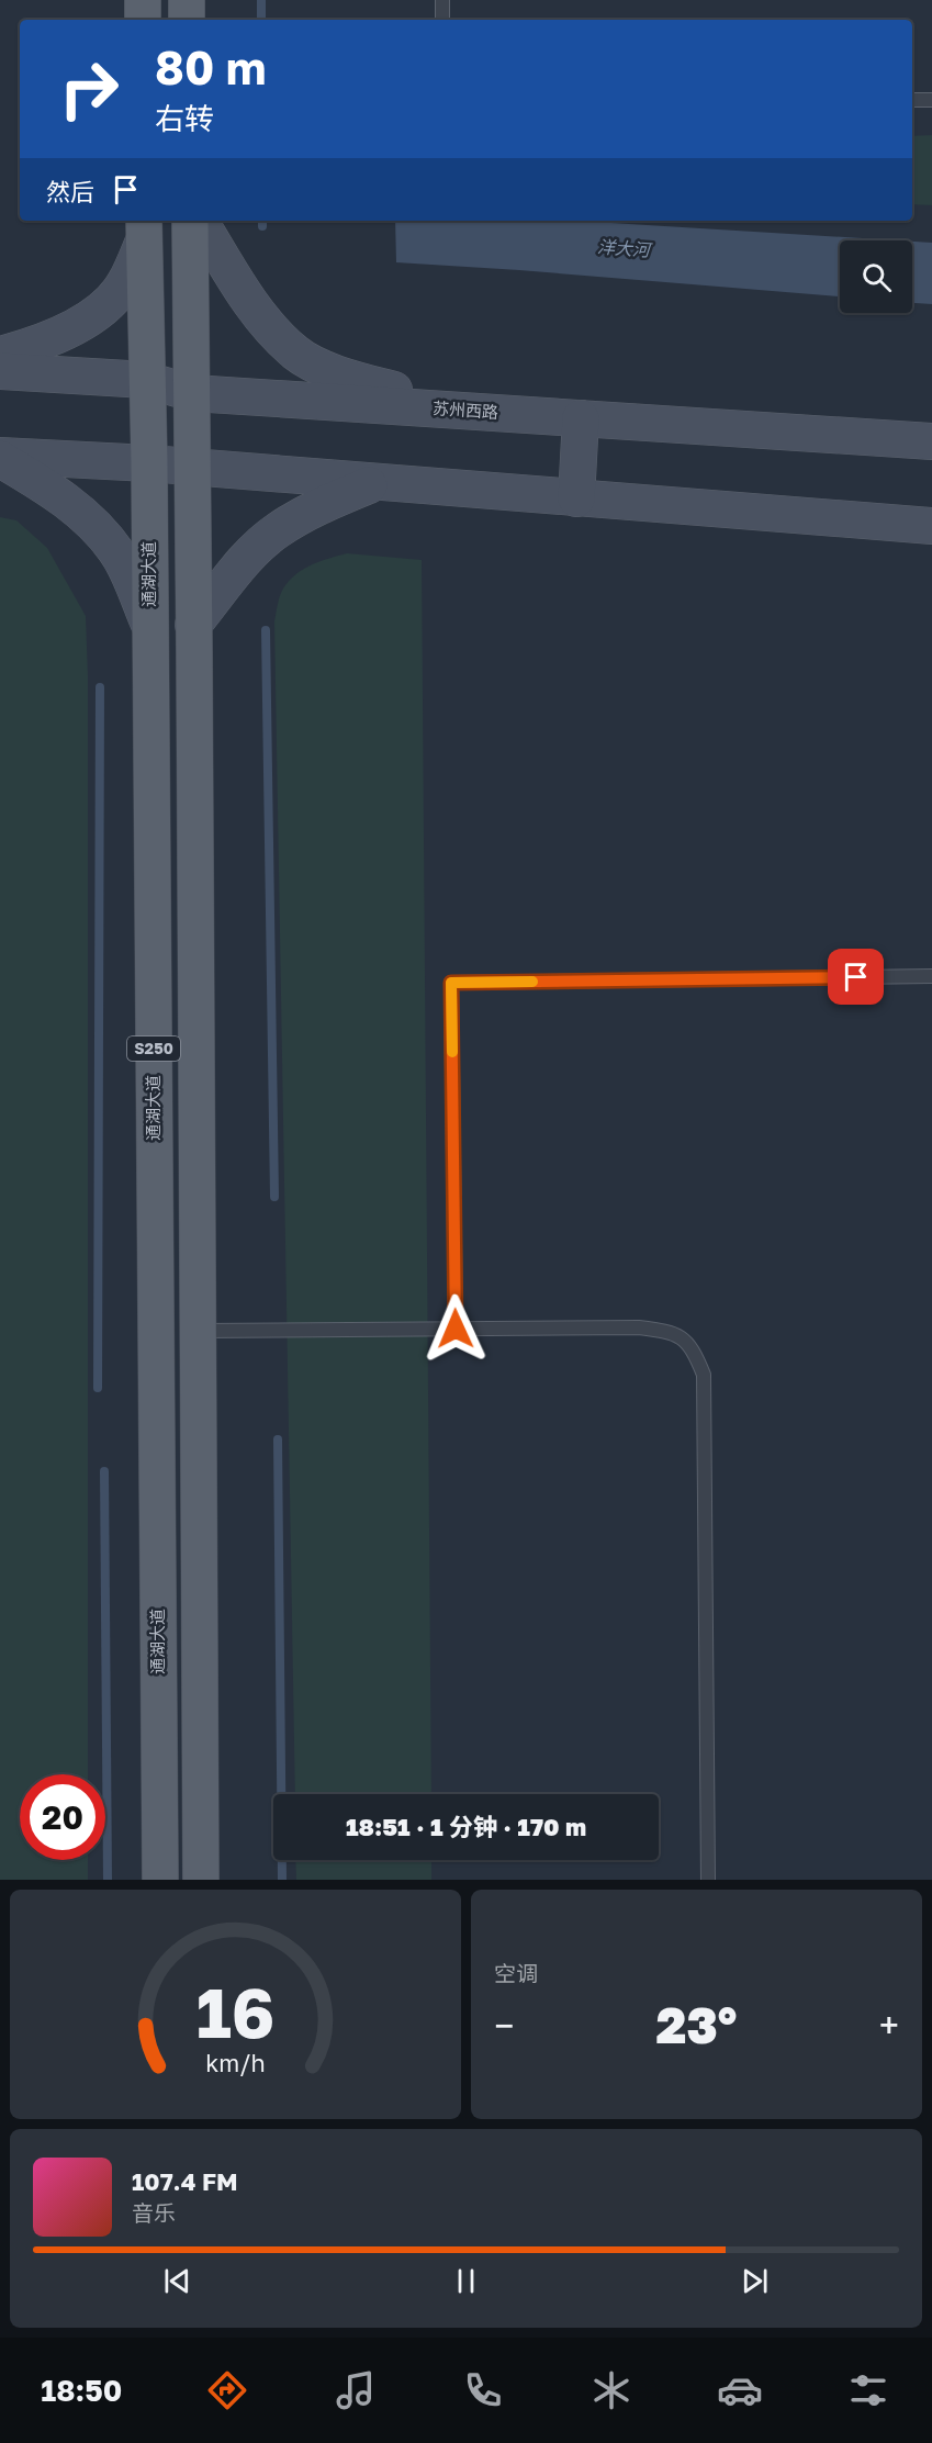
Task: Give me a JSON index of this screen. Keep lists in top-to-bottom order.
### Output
{
  "streets": {
    "main road": ["苏州西路", "通湖大道", "S250"]
  },
  "crossings": [
    ["苏州西路", "通湖大道"],
    ["苏州西路", "S250"]
  ],
  "water": ["洋大河"],
  "page": {
    "turn": ["80 m", "右转"],
    "then": "然后",
    "limit": "20",
    "trip": "18:51 · 1 分钟 · 170 m",
    "tile": "空调",
    "heat": ["−", "23°", "+"],
    "song": ["107.4 FM", "音乐"],
    "tabs": "18:50",
    "gauge": ["16", "km/h"]
  }
}
